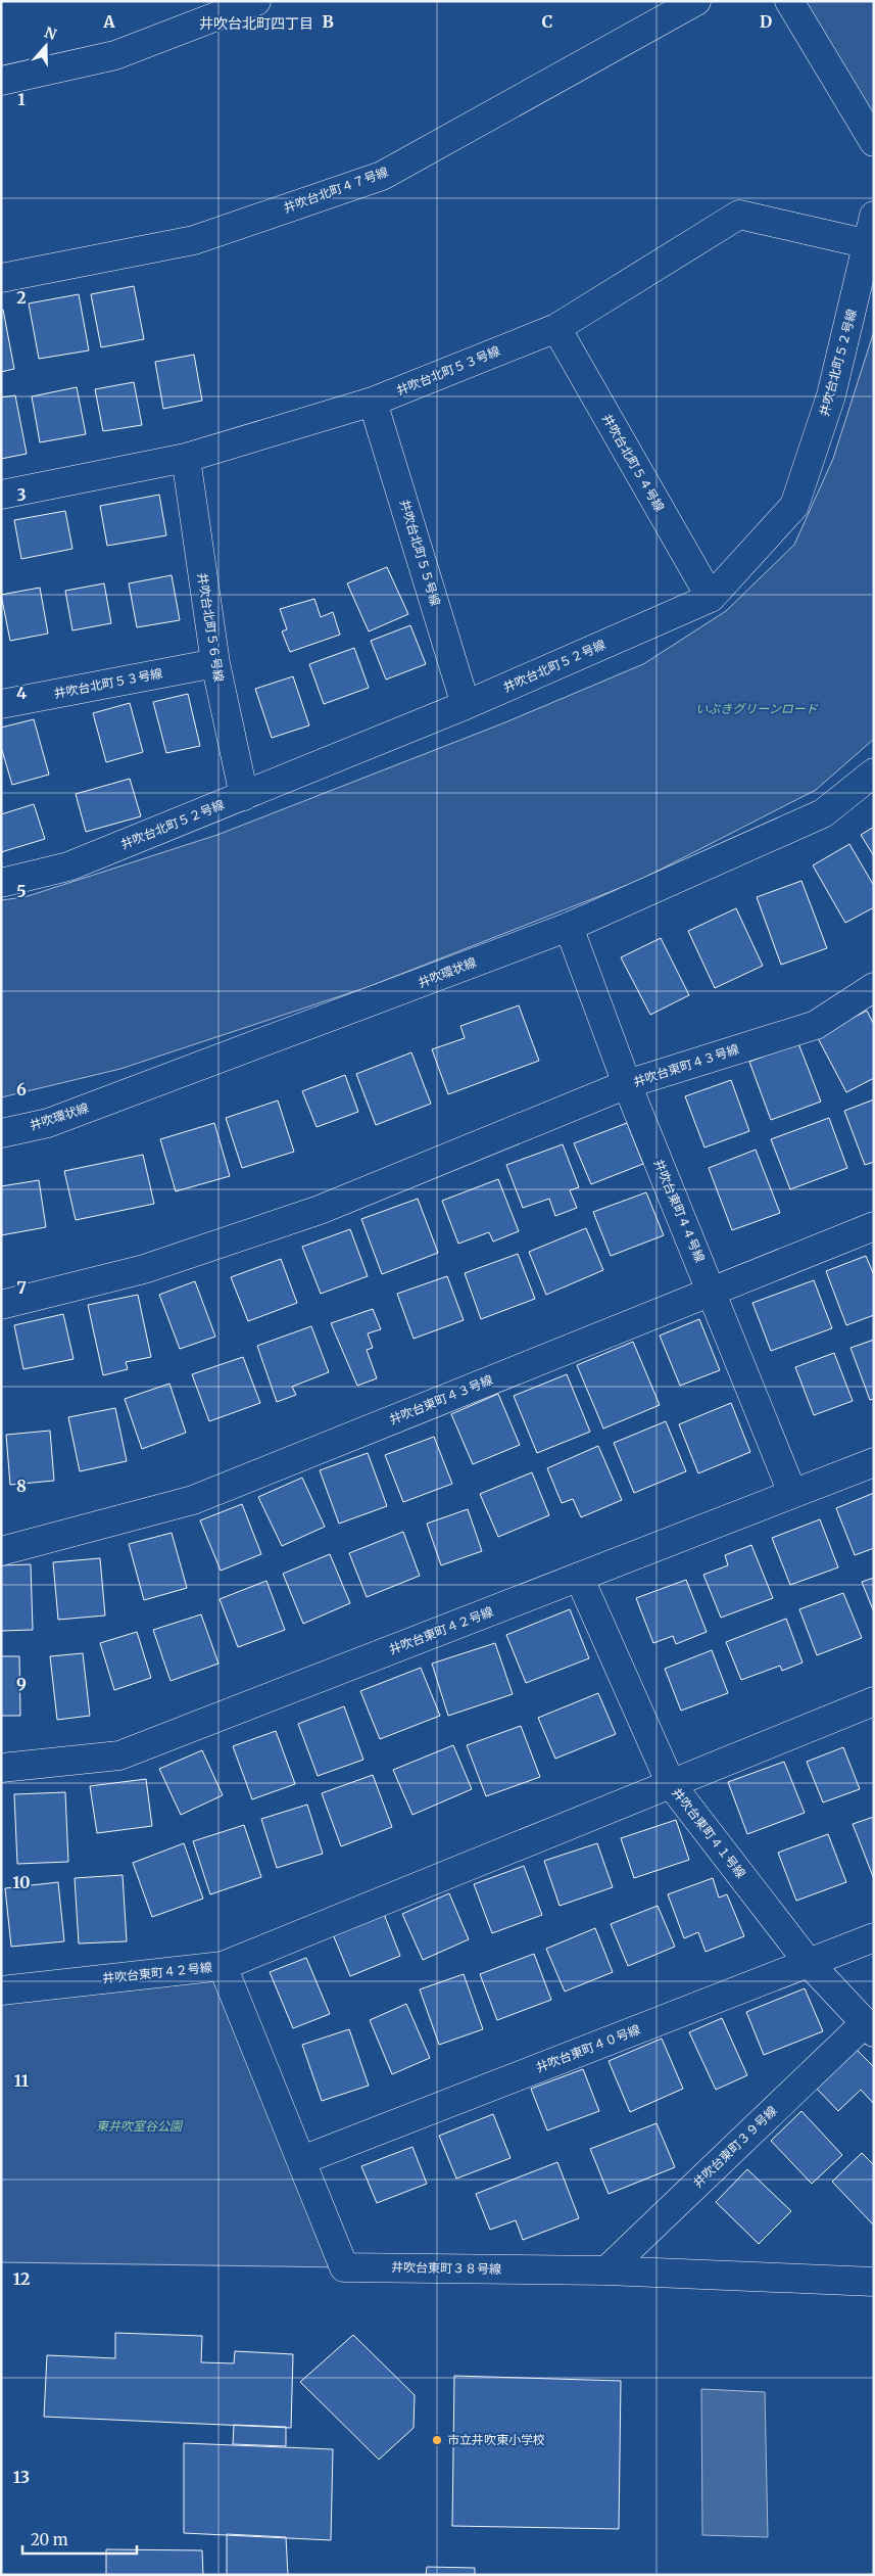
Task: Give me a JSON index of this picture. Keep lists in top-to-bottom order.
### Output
{
  "streets": {
    "street": [
      "井吹台北町４７号線",
      "井吹台北町５２号線",
      "井吹台北町５３号線",
      "井吹台北町５４号線",
      "井吹台北町５５号線",
      "井吹台北町５６号線",
      "井吹環状線",
      "井吹台東町４３号線",
      "井吹台東町４４号線",
      "井吹台東町４２号線",
      "井吹台東町４１号線",
      "井吹台東町４０号線",
      "井吹台東町３９号線",
      "井吹台東町３８号線"
    ]
  },
  "crossings": [
    ["井吹台北町５２号線", "井吹台北町５３号線"],
    ["井吹台北町５２号線", "井吹台北町５４号線"],
    ["井吹台北町５２号線", "井吹台北町５５号線"],
    ["井吹台北町５２号線", "井吹台北町５６号線"],
    ["井吹台北町５３号線", "井吹台北町５４号線"],
    ["井吹台北町５３号線", "井吹台北町５５号線"],
    ["井吹台北町５３号線", "井吹台北町５６号線"],
    ["井吹環状線", "井吹台東町４４号線"],
    ["井吹台東町４３号線", "井吹台東町４４号線"],
    ["井吹台東町４４号線", "井吹台東町４２号線"],
    ["井吹台東町４２号線", "井吹台東町４１号線"],
    ["井吹台東町４２号線", "井吹台東町３８号線"],
    ["井吹台東町４１号線", "井吹台東町４０号線"],
    ["井吹台東町４１号線", "井吹台東町３９号線"],
    ["井吹台東町４０号線", "井吹台東町３８号線"],
    ["井吹台東町３９号線", "井吹台東町３８号線"]
  ],
  "districts": ["井吹台北町四丁目"],
  "parks": ["いぶきグリーンロード", "東井吹室谷公園"],
  "places": ["市立井吹東小学校"],
  "scale_bar": "20 m",
  "north": "top",
  "grid": {
    "columns": [
      "A",
      "B",
      "C",
      "D"
    ],
    "rows": [
      "1",
      "2",
      "3",
      "4",
      "5",
      "6",
      "7",
      "8",
      "9",
      "10",
      "11",
      "12",
      "13"
    ]
  }
}
